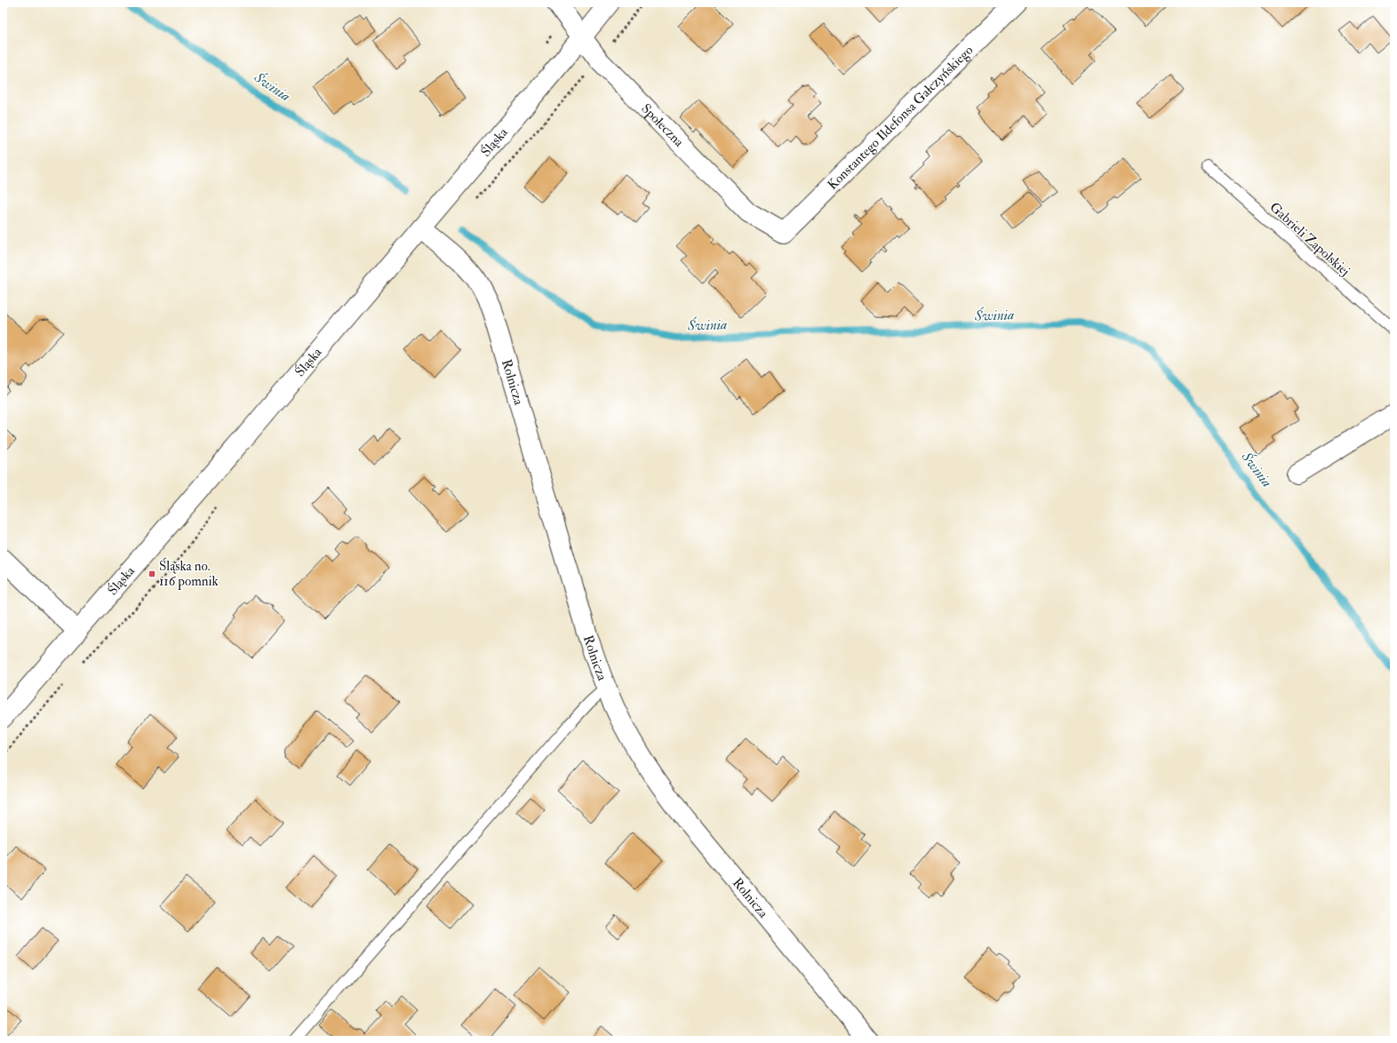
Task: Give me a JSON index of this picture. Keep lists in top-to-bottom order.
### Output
{
  "streets": {
    "street": [
      "Konstantego Ildefonsa Gałczyńskiego",
      "Społeczna",
      "Śląska",
      "Rolnicza"
    ],
    "lane": ["Gabrieli Zapolskiej"]
  },
  "crossings": [
    ["Konstantego Ildefonsa Gałczyńskiego", "Społeczna"],
    ["Społeczna", "Śląska"],
    ["Śląska", "Rolnicza"]
  ],
  "water": ["Świnia"],
  "places": {
    "transit": ["Śląska no. 116 pomnik"]
  }
}
